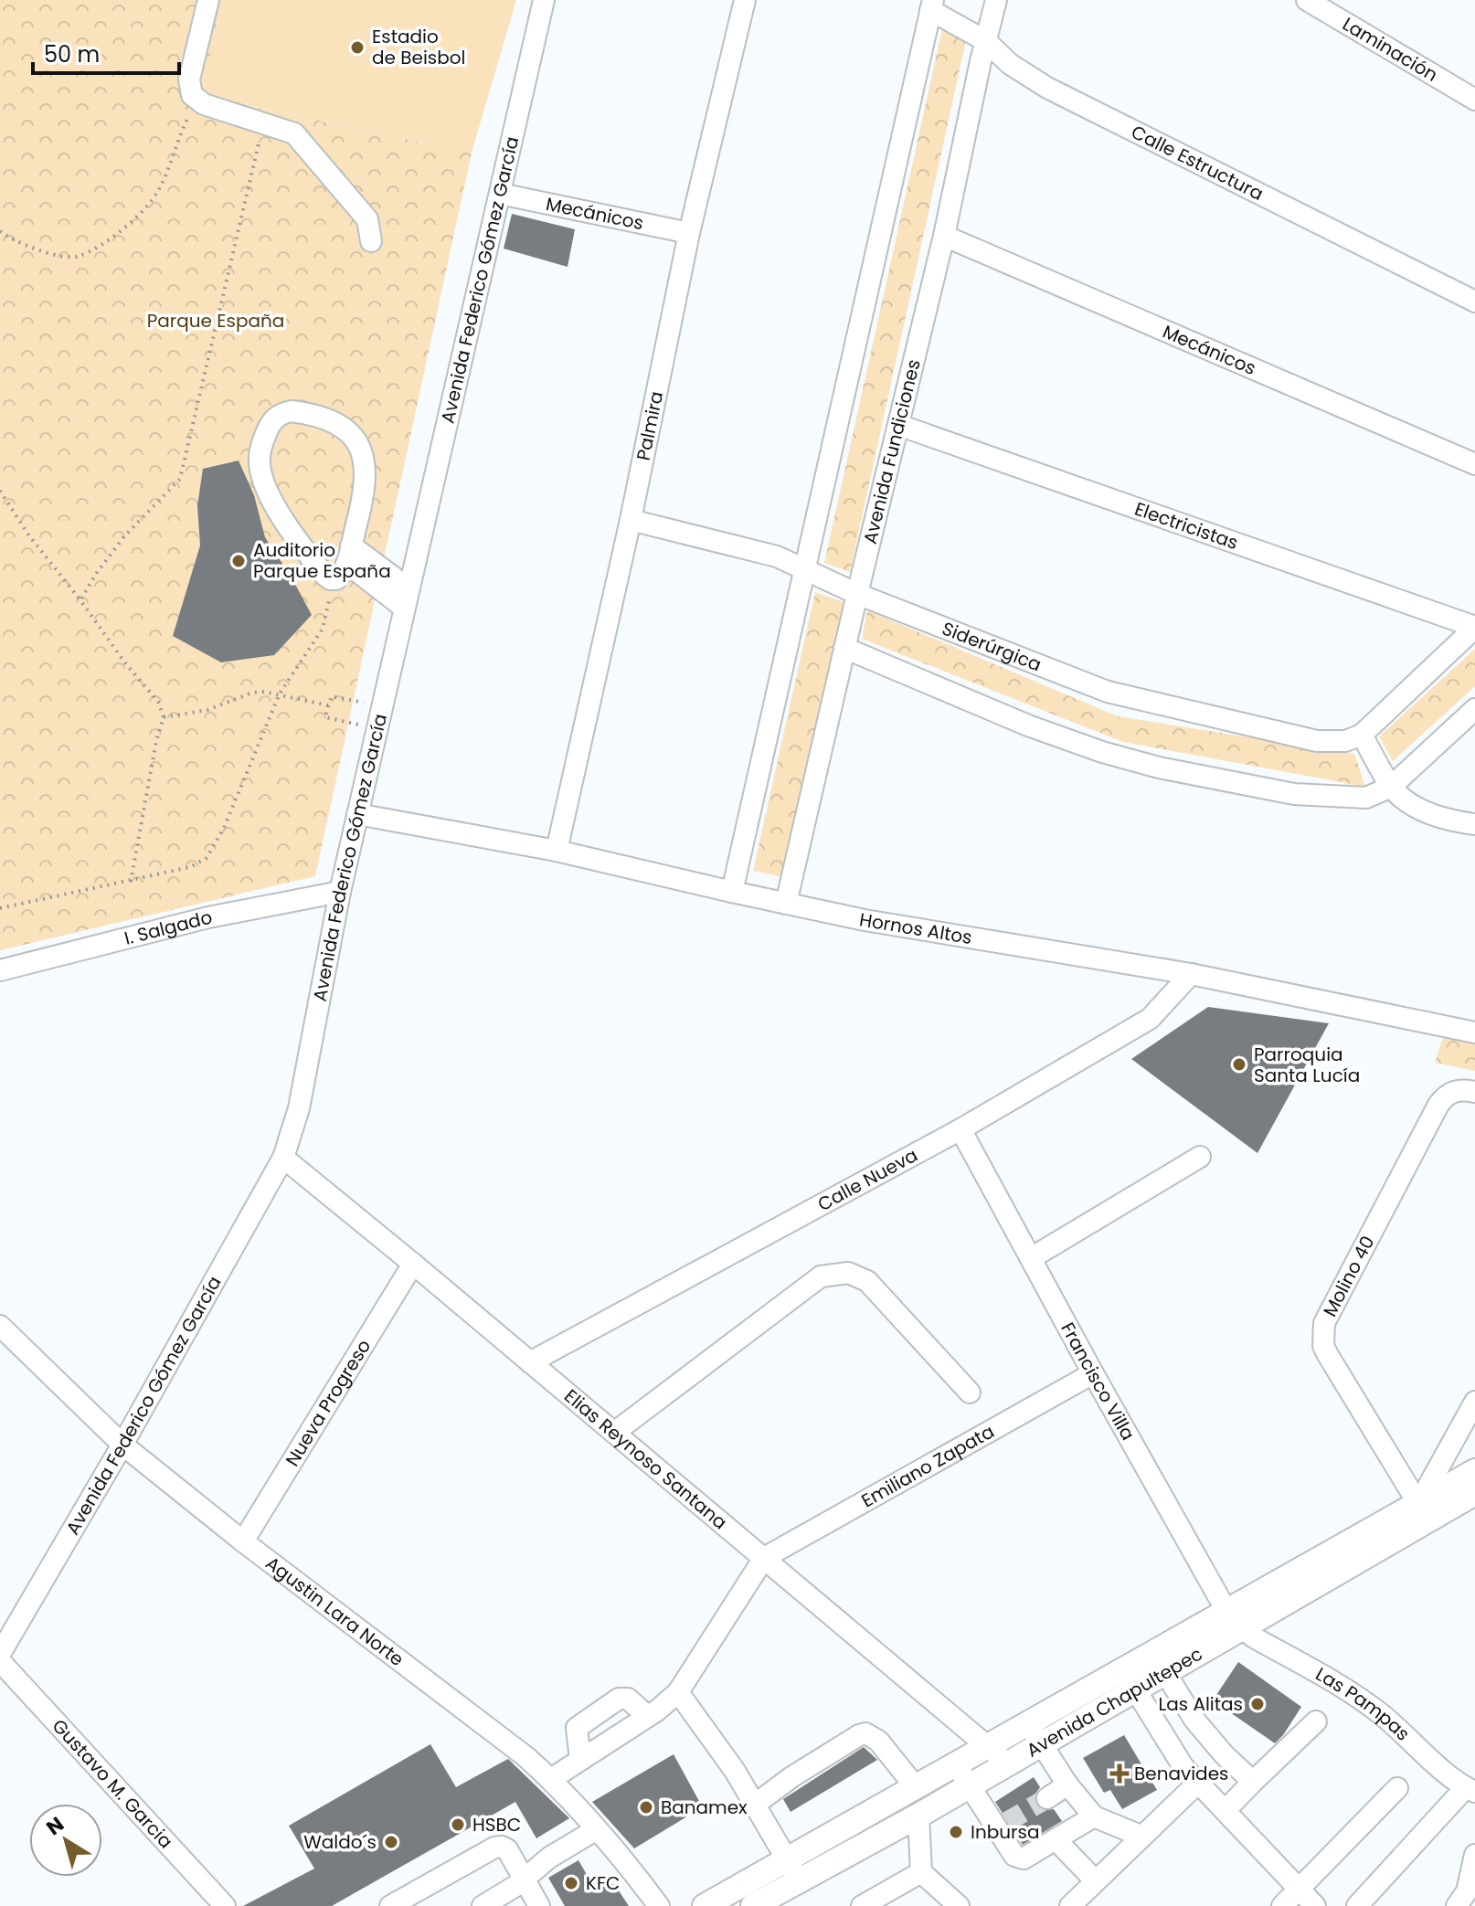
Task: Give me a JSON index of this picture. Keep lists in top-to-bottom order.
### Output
{
  "streets": {
    "main road": ["Avenida Chapultepec"],
    "street": [
      "Laminación",
      "Calle Estructura",
      "Mecánicos",
      "Avenida Federico Gómez García",
      "Palmira",
      "Avenida Fundiciones",
      "Electricistas",
      "Siderúrgica",
      "I. Salgado",
      "Hornos Altos",
      "Calle Nueva",
      "Molino 40",
      "Francisco Villa",
      "Nueva Progreso",
      "Elias Reynoso Santana",
      "Emiliano Zapata",
      "Agustin Lara Norte",
      "Las Pampas",
      "Gustavo M. Garcia"
    ]
  },
  "crossings": [
    ["Calle Estructura", "Avenida Fundiciones"],
    ["Mecánicos", "Avenida Federico Gómez García"],
    ["Mecánicos", "Palmira"],
    ["Mecánicos", "Avenida Fundiciones"],
    ["Avenida Federico Gómez García", "I. Salgado"],
    ["Avenida Federico Gómez García", "Hornos Altos"],
    ["Avenida Federico Gómez García", "Elias Reynoso Santana"],
    ["Avenida Federico Gómez García", "Agustin Lara Norte"],
    ["Palmira", "Siderúrgica"],
    ["Palmira", "Hornos Altos"],
    ["Avenida Fundiciones", "Electricistas"],
    ["Avenida Fundiciones", "Siderúrgica"],
    ["Avenida Fundiciones", "Hornos Altos"],
    ["Hornos Altos", "Calle Nueva"],
    ["Calle Nueva", "Francisco Villa"],
    ["Calle Nueva", "Elias Reynoso Santana"],
    ["Molino 40", "Avenida Chapultepec"],
    ["Francisco Villa", "Emiliano Zapata"],
    ["Francisco Villa", "Avenida Chapultepec"],
    ["Francisco Villa", "Las Pampas"],
    ["Nueva Progreso", "Elias Reynoso Santana"],
    ["Nueva Progreso", "Agustin Lara Norte"],
    ["Elias Reynoso Santana", "Emiliano Zapata"],
    ["Elias Reynoso Santana", "Avenida Chapultepec"],
    ["Avenida Chapultepec", "Las Pampas"]
  ],
  "parks": ["Parque España"],
  "places": {
    "other": [
      "Estadio de Beisbol",
      "Auditorio Parque España",
      "Parroquia Santa Lucía",
      "Las Alitas",
      "Banamex",
      "HSBC",
      "Inbursa",
      "Waldo´s",
      "KFC"
    ],
    "health": ["Benavides"]
  },
  "scale_bar": "50 m",
  "north": "top left"
}
